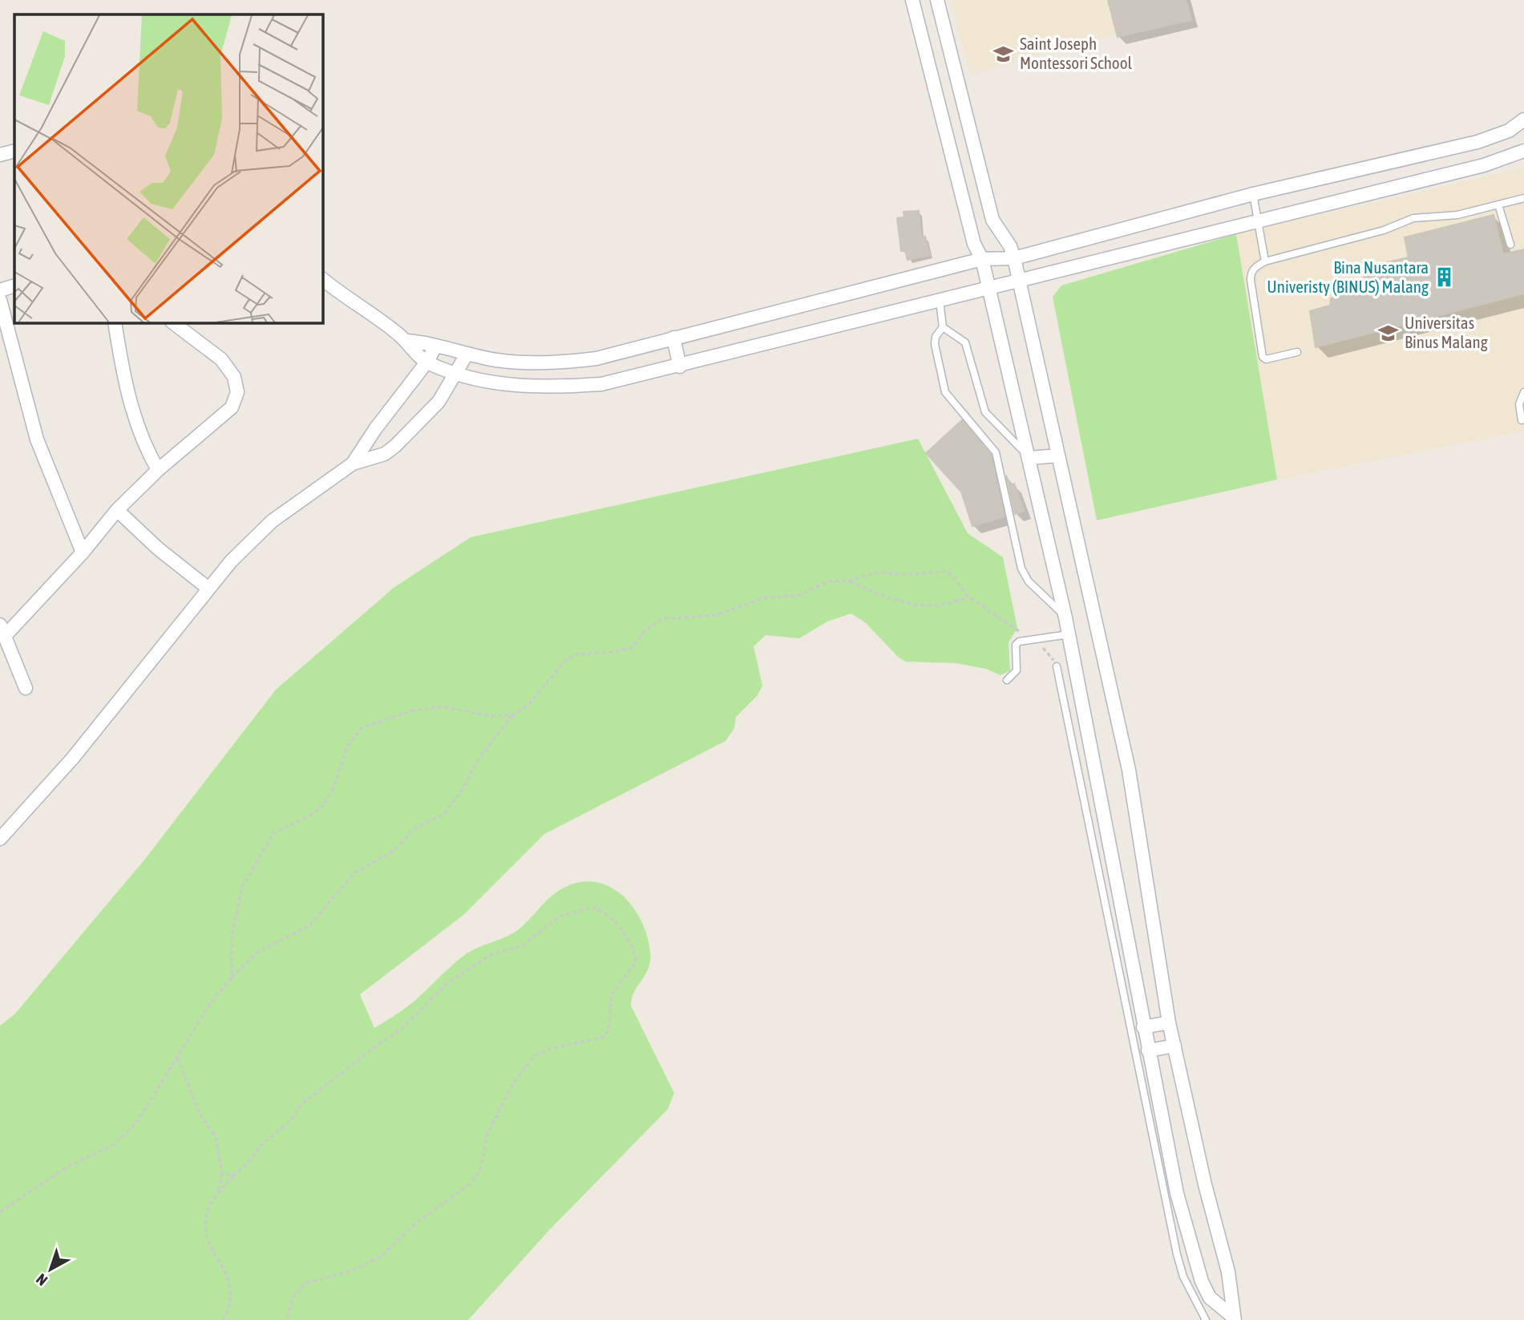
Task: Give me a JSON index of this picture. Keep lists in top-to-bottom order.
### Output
{
  "places": {
    "school or university": ["Saint Joseph Montessori School", "Universitas Binus Malang"],
    "building": ["Bina Nusantara Univeristy (BINUS) Malang"]
  },
  "north": "bottom left"
}
